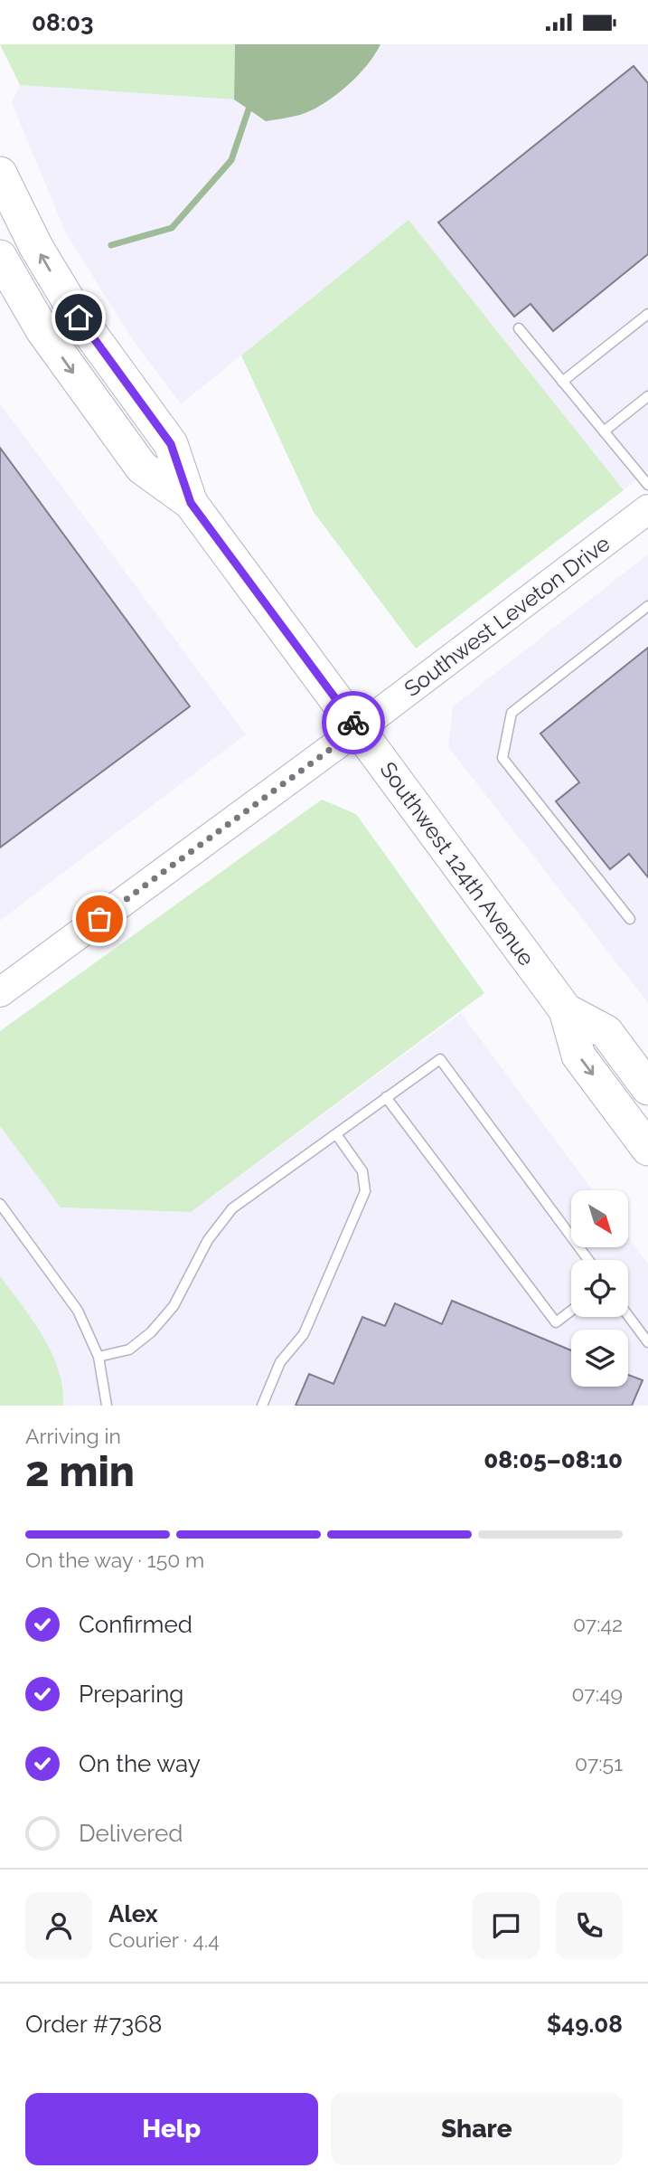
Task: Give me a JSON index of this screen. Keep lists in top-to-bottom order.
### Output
{
  "streets": {
    "main road": ["Southwest 124th Avenue"],
    "street": ["Southwest Leveton Drive"]
  },
  "crossings": [
    ["Southwest Leveton Drive", "Southwest 124th Avenue"]
  ],
  "north": "bottom right",
  "page": {
    "status": "08:03",
    "heading": ["2 min", "Arriving in", "08:05–08:10"],
    "panel": [
      "Alex",
      "Courier · 4.4",
      "Order #7368",
      "$49.08"
    ],
    "bar": "On the way · 150 m",
    "list": [
      ["Confirmed", "07:42"],
      ["Preparing", "07:49"],
      ["On the way", "07:51"],
      "Delivered"
    ],
    "buttons": ["Help", "Share"]
  }
}
